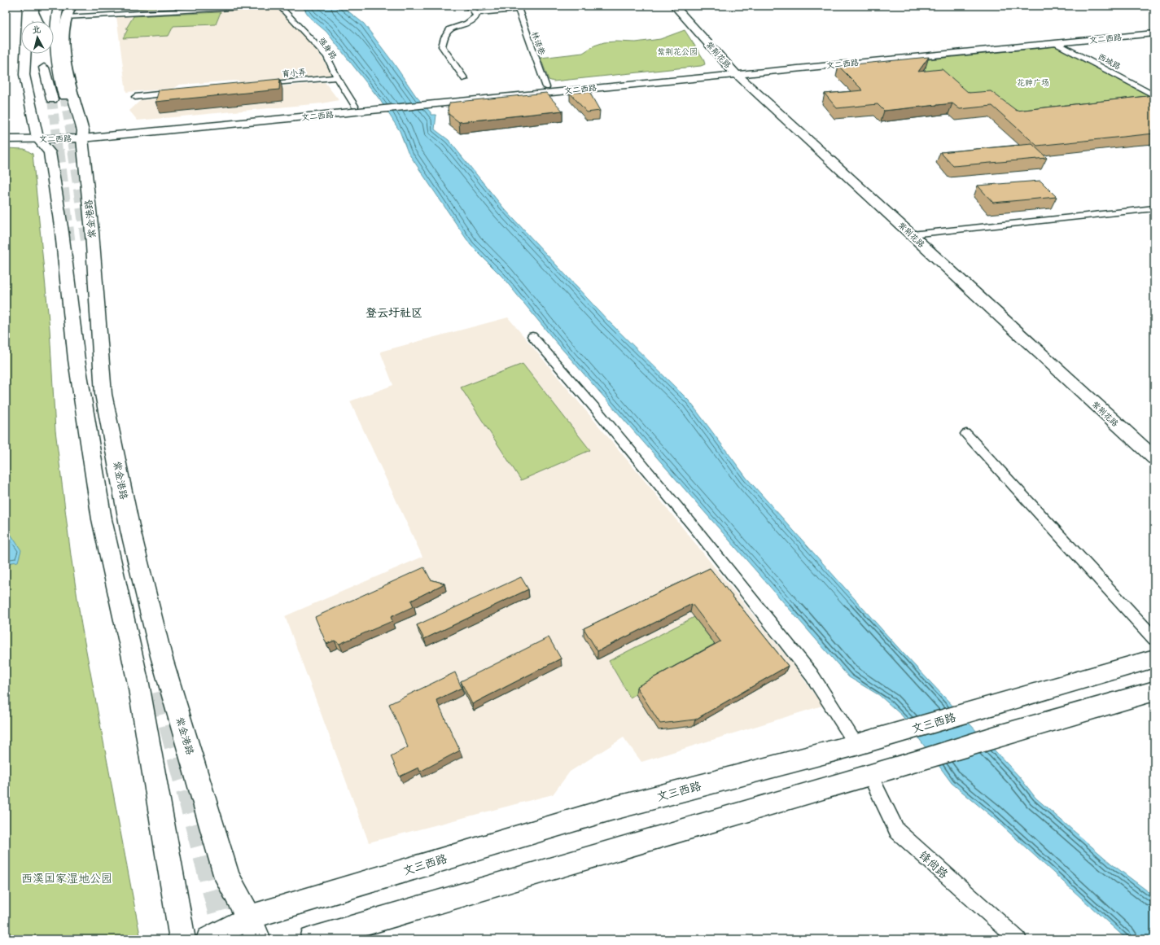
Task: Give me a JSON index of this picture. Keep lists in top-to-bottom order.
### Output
{
  "streets": {
    "main road": [
      "文二西路",
      "紫荆花路",
      "紫金港路",
      "文三西路"
    ],
    "street": [
      "林语巷",
      "强身路",
      "西城路",
      "育小弄",
      "锋尚路"
    ]
  },
  "crossings": [
    ["文二西路", "林语巷"],
    ["文二西路", "强身路"],
    ["文二西路", "紫荆花路"],
    ["文二西路", "西城路"],
    ["文二西路", "紫金港路"],
    ["强身路", "育小弄"],
    ["强身路", "紫金港路"],
    ["紫金港路", "文三西路"]
  ],
  "districts": ["登云圩社区"],
  "parks": ["紫荆花公园", "花神广场", "西溪国家湿地公园"],
  "north": "top"
}
